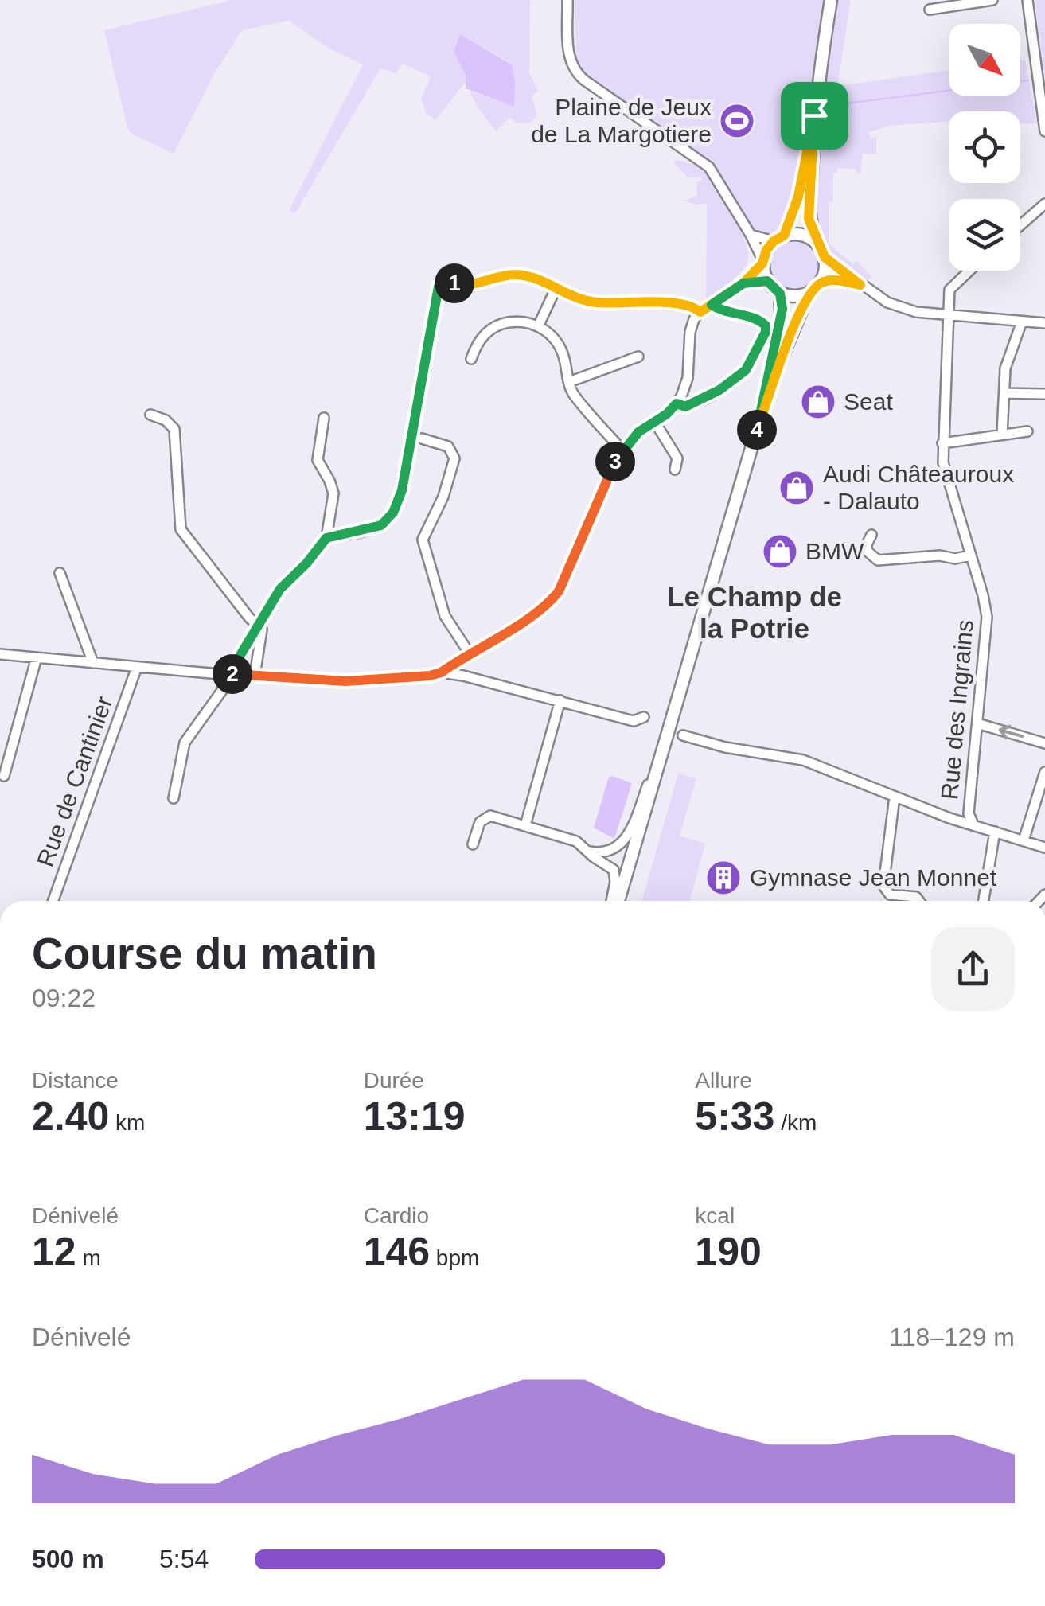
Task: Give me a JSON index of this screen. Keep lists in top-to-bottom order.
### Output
{
  "streets": {
    "street": ["Rue des Ingrains", "Rue de Cantinier"]
  },
  "districts": ["Le Champ de la Potrie"],
  "places": {
    "sports": ["Plaine de Jeux de La Margotiere"],
    "shop": ["Seat", "Audi Châteauroux - Dalauto", "BMW"],
    "building": ["Gymnase Jean Monnet"]
  },
  "north": "bottom right",
  "page": {
    "pins": [
      "1",
      "4",
      "3",
      "2"
    ],
    "heading": ["Course du matin", "09:22"],
    "stats": [
      ["Distance", "2.40 km"],
      ["Durée", "13:19"],
      ["Allure", "5:33 /km"],
      ["Dénivelé", "12 m"],
      ["Cardio", "146 bpm"],
      ["kcal", "190"]
    ],
    "chart": ["Dénivelé", "118–129 m"],
    "list": [
      {
        "name": "500 m",
        "note": "5:54"
      }
    ]
  }
}
